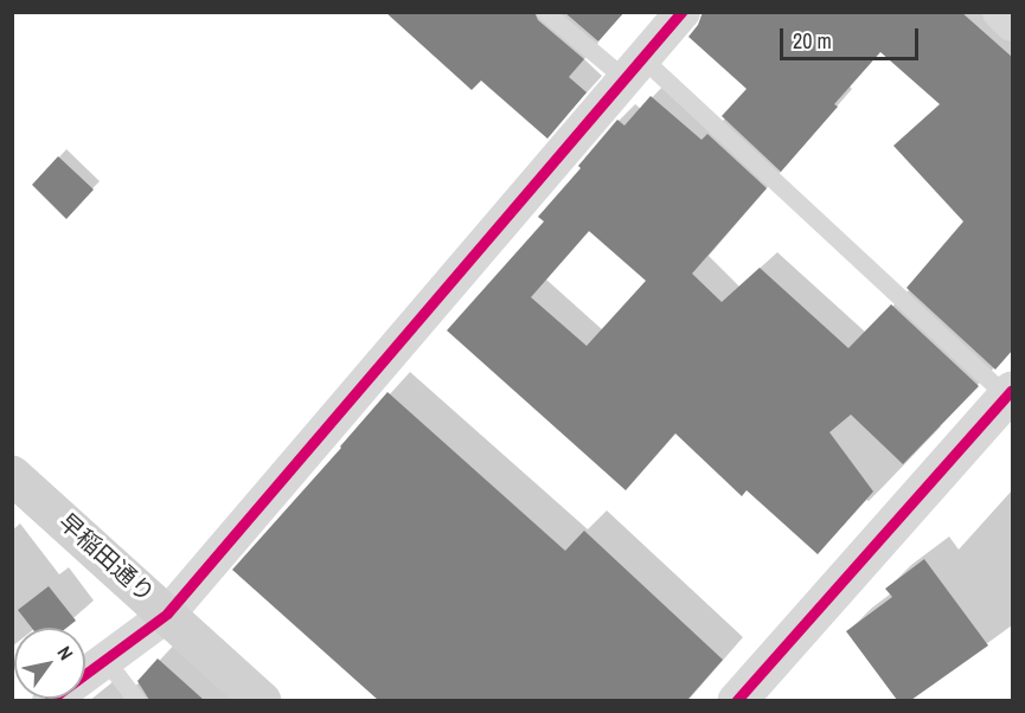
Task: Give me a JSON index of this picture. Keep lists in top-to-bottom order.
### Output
{
  "streets": {
    "main road": ["早稲田通り"]
  },
  "scale_bar": "20 m",
  "north": "top right"
}
